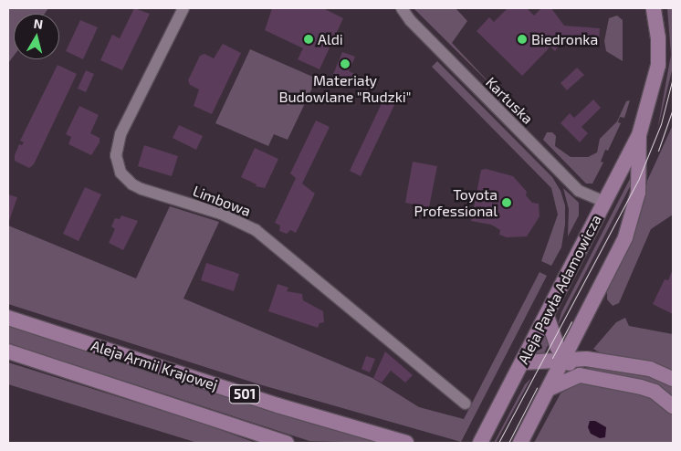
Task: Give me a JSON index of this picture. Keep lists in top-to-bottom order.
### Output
{
  "streets": {
    "main road": ["Aleja Pawła Adamowicza", "Aleja Armii Krajowej", "501"],
    "street": ["Kartuska", "Limbowa"]
  },
  "crossings": [
    ["Kartuska", "Aleja Pawła Adamowicza"]
  ],
  "places": [
    "Aldi",
    "Biedronka",
    "Materiały Budowlane \"Rudzki\"",
    "Toyota Professional"
  ],
  "north": "top"
}
